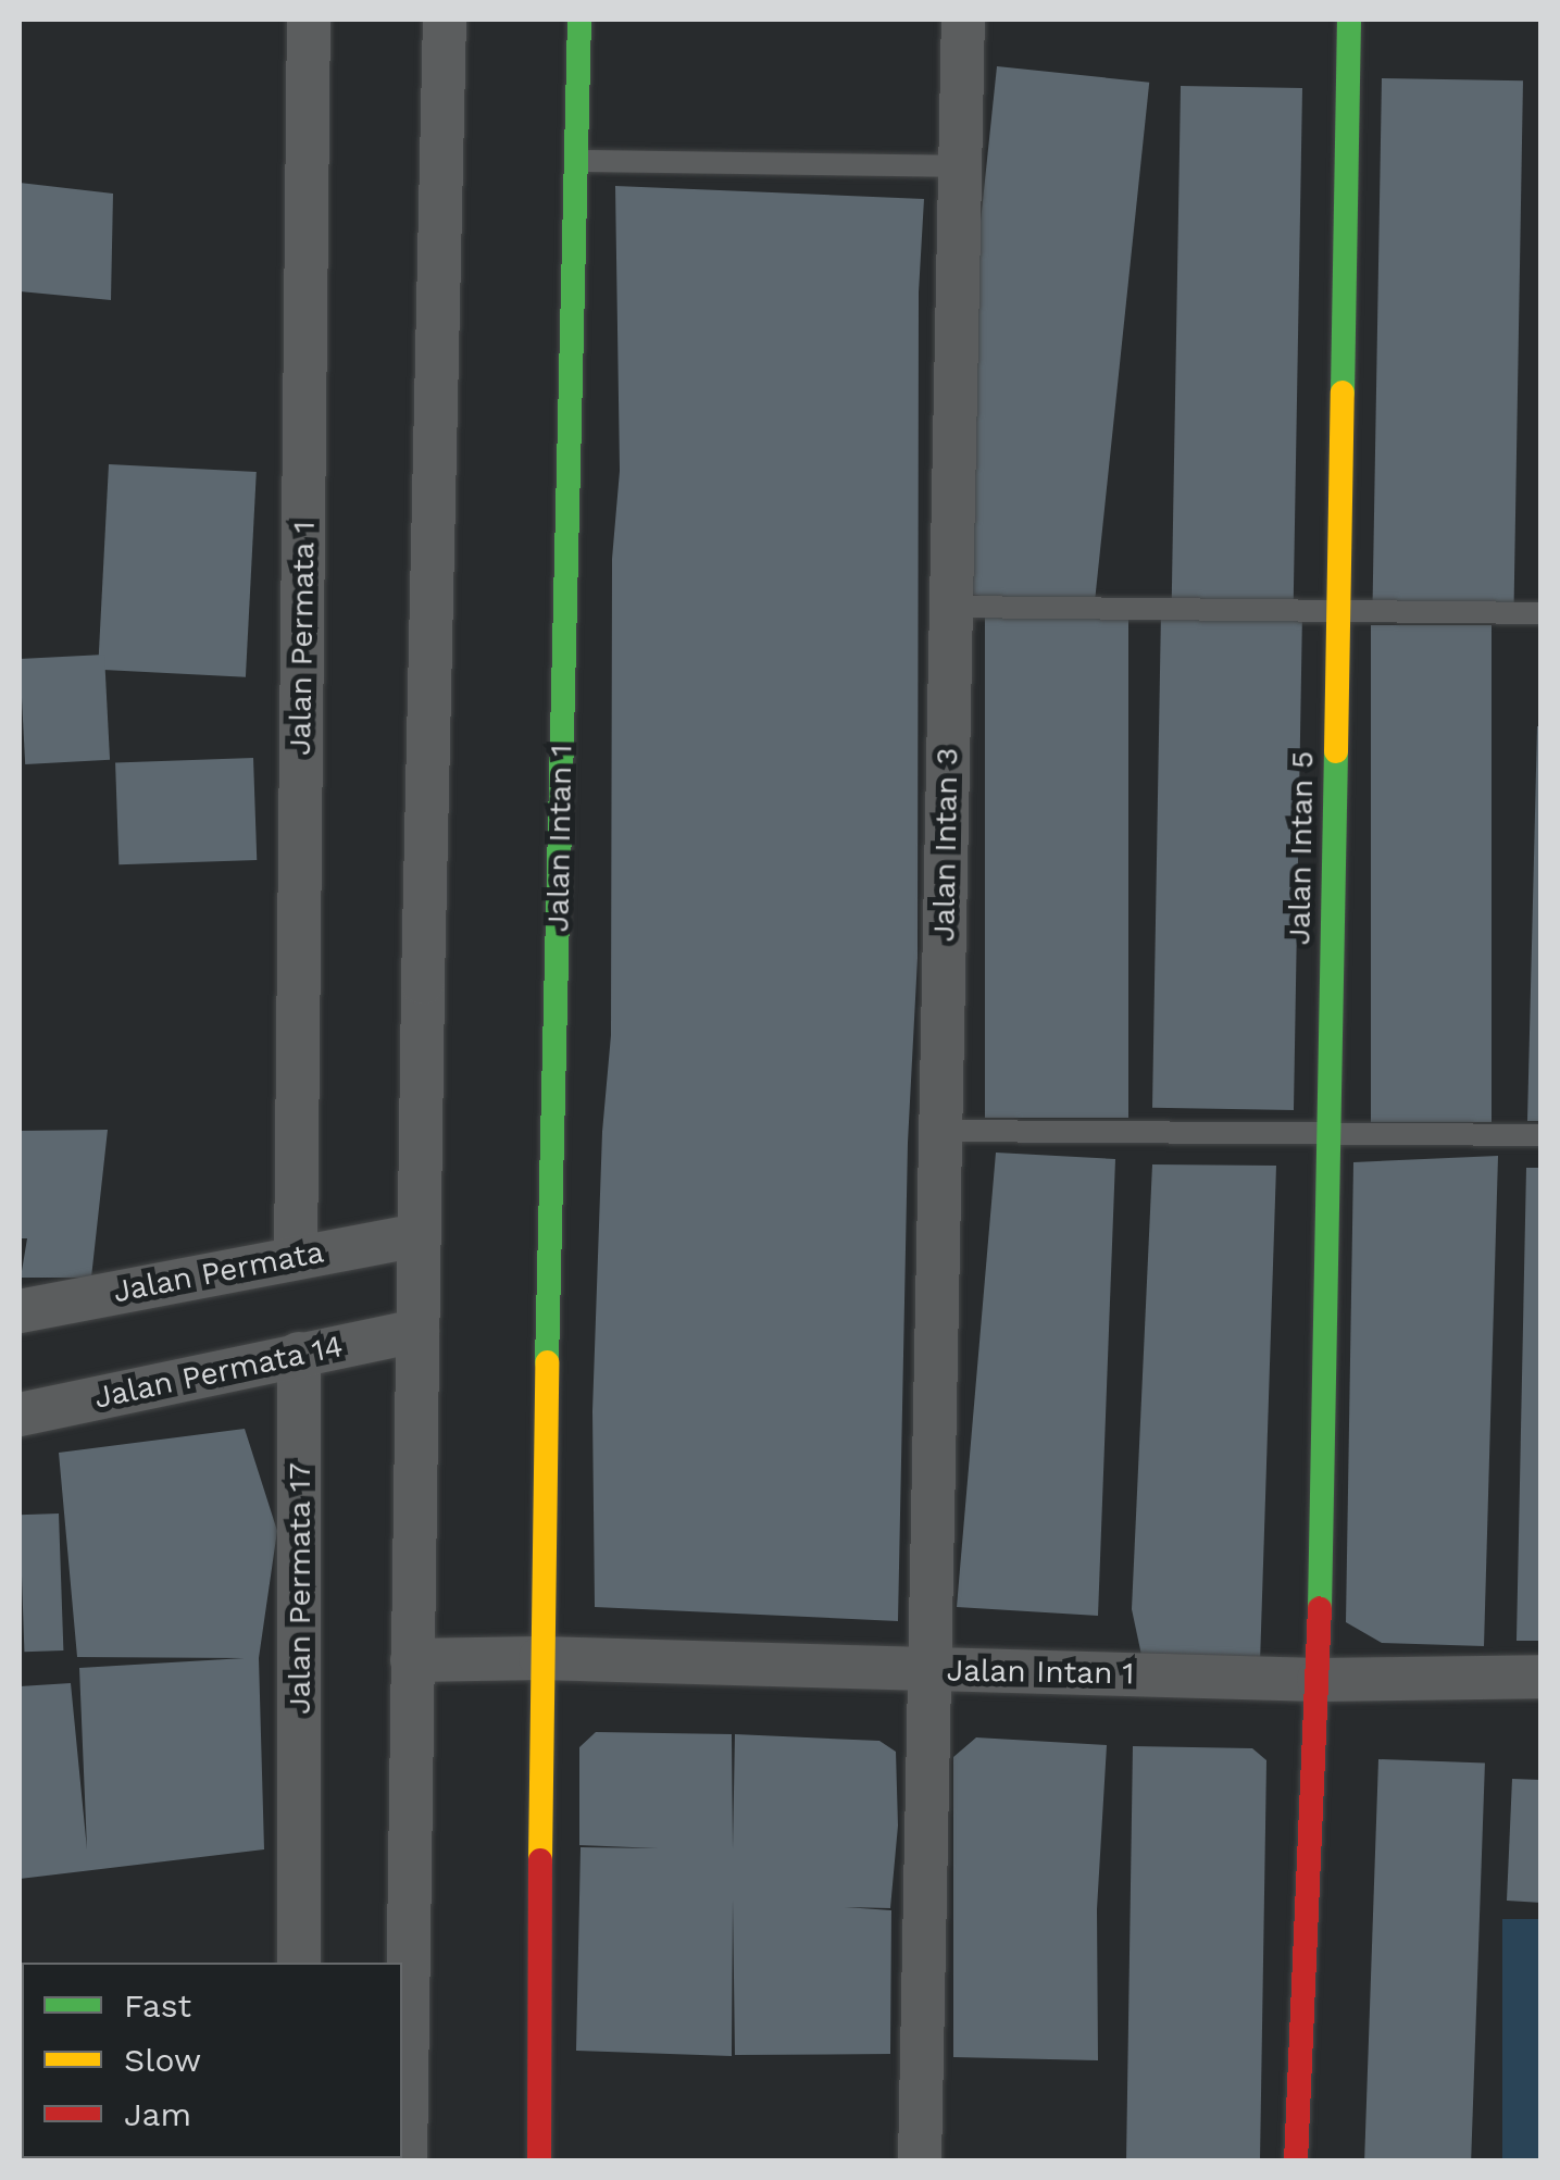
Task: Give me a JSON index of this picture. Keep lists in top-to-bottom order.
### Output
{
  "streets": {
    "street": [
      "Jalan Permata 1",
      "Jalan Intan 1",
      "Jalan Intan 3",
      "Jalan Intan 5",
      "Jalan Permata",
      "Jalan Permata 14",
      "Jalan Permata 17"
    ]
  },
  "crossings": [
    ["Jalan Permata 1", "Jalan Permata"],
    ["Jalan Intan 1", "Jalan Intan 3"],
    ["Jalan Intan 1", "Jalan Intan 5"],
    ["Jalan Permata 14", "Jalan Permata 17"]
  ],
  "legend": ["Fast", "Slow", "Jam"]
}
